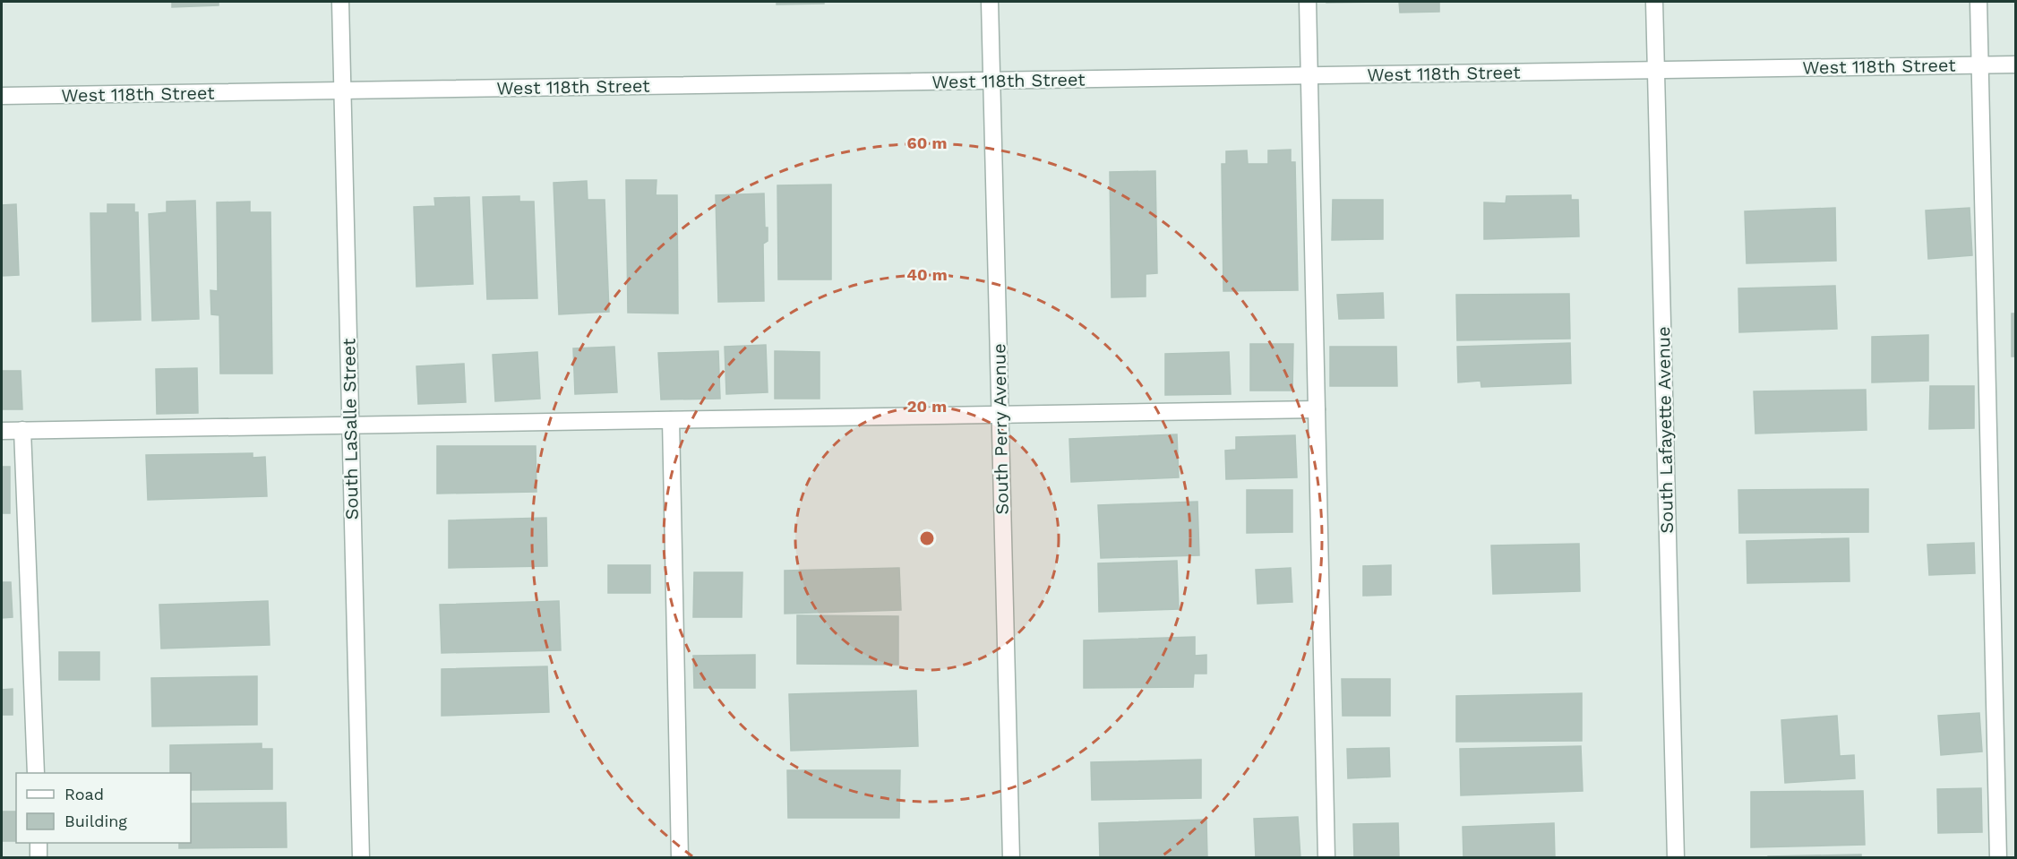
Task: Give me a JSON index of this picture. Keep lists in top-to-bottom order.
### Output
{
  "streets": {
    "street": [
      "West 118th Street",
      "South LaSalle Street",
      "South Perry Avenue",
      "South Lafayette Avenue"
    ]
  },
  "crossings": [
    ["West 118th Street", "South LaSalle Street"],
    ["West 118th Street", "South Perry Avenue"],
    ["West 118th Street", "South Lafayette Avenue"]
  ],
  "legend": ["Road", "Building"],
  "rings": ["60 m", "40 m", "20 m"]
}
